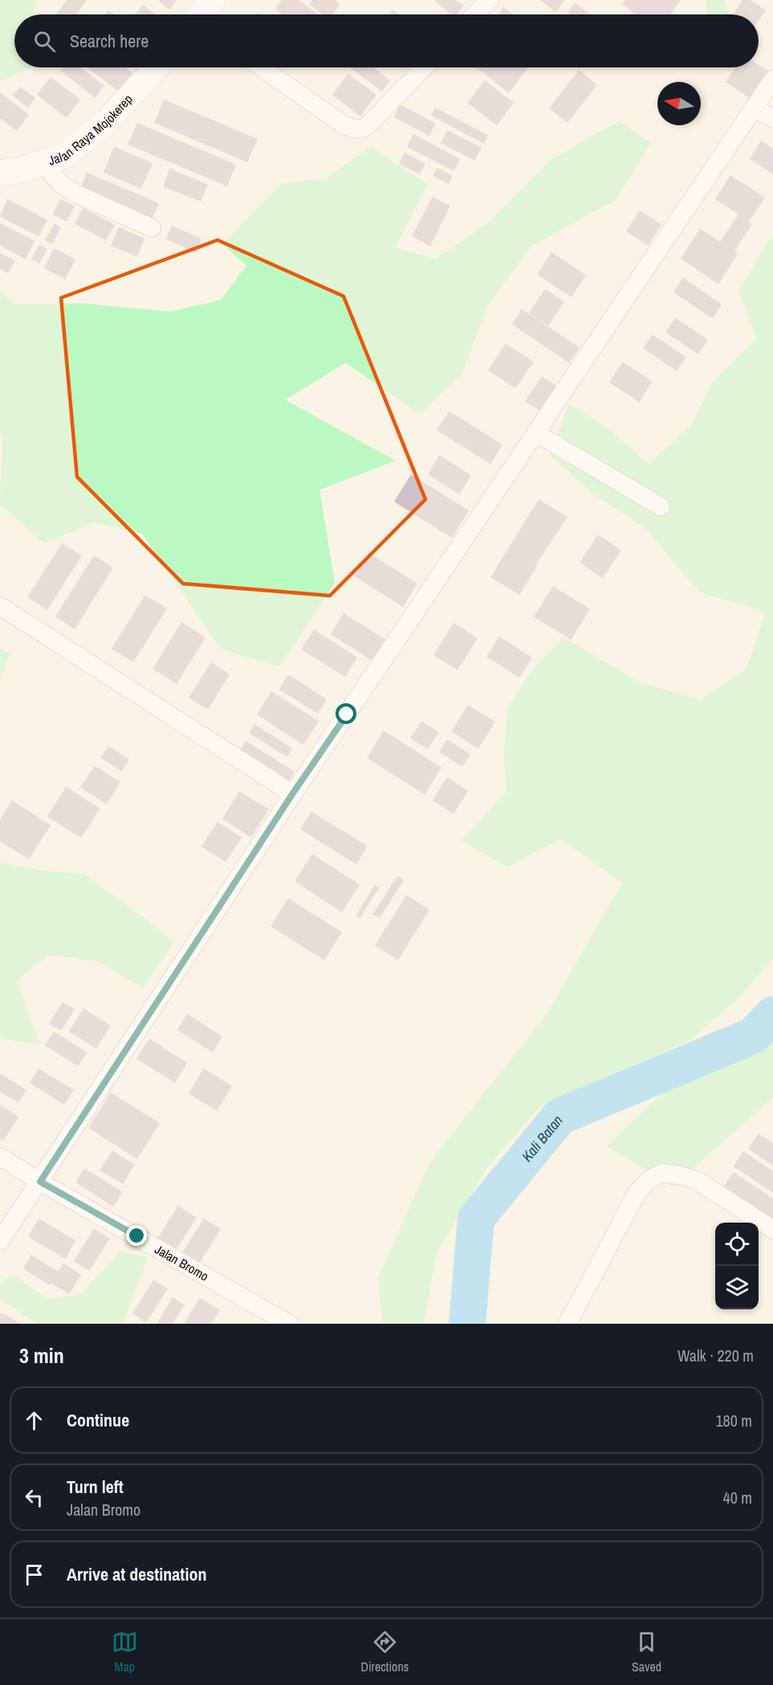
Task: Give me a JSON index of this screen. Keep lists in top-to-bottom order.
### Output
{
  "streets": {
    "main road": ["Jalan Raya Mojokerep"],
    "street": ["Jalan Bromo"]
  },
  "water": ["Kali Batan"],
  "north": "left",
  "page": {
    "search": "Search here",
    "heading": ["3 min", "Walk · 220 m"],
    "list": [
      ["Continue", "180 m"],
      ["Turn left", "Jalan Bromo", "40 m"],
      "Arrive at destination"
    ],
    "nav": ["Map", "Directions", "Saved"]
  }
}
